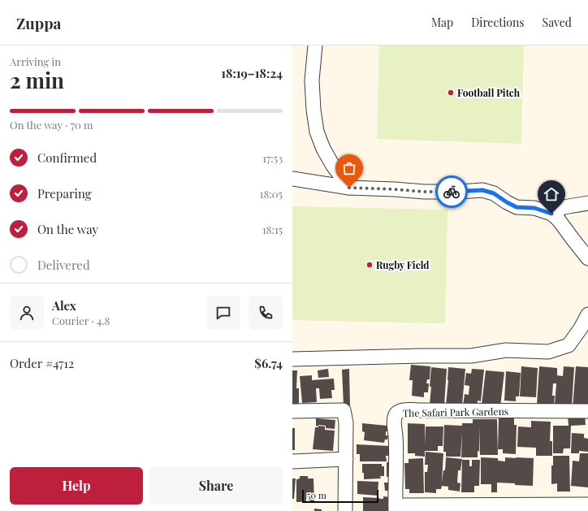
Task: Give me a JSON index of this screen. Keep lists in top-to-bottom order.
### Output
{
  "streets": {
    "street": ["The Safari Park Gardens"]
  },
  "places": ["Football Pitch", "Rugby Field"],
  "scale_bar": "50 m",
  "page": {
    "header": "Zuppa",
    "nav": ["Map", "Directions", "Saved"],
    "heading": ["2 min", "Arriving in", "18:19–18:24"],
    "panel": [
      "Alex",
      "Courier · 4.8",
      "Order #4712",
      "$6.74"
    ],
    "bar": "On the way · 70 m",
    "list": [
      ["Confirmed", "17:53"],
      ["Preparing", "18:05"],
      ["On the way", "18:15"],
      "Delivered"
    ],
    "buttons": ["Help", "Share"],
    "scale": "50 m"
  }
}
